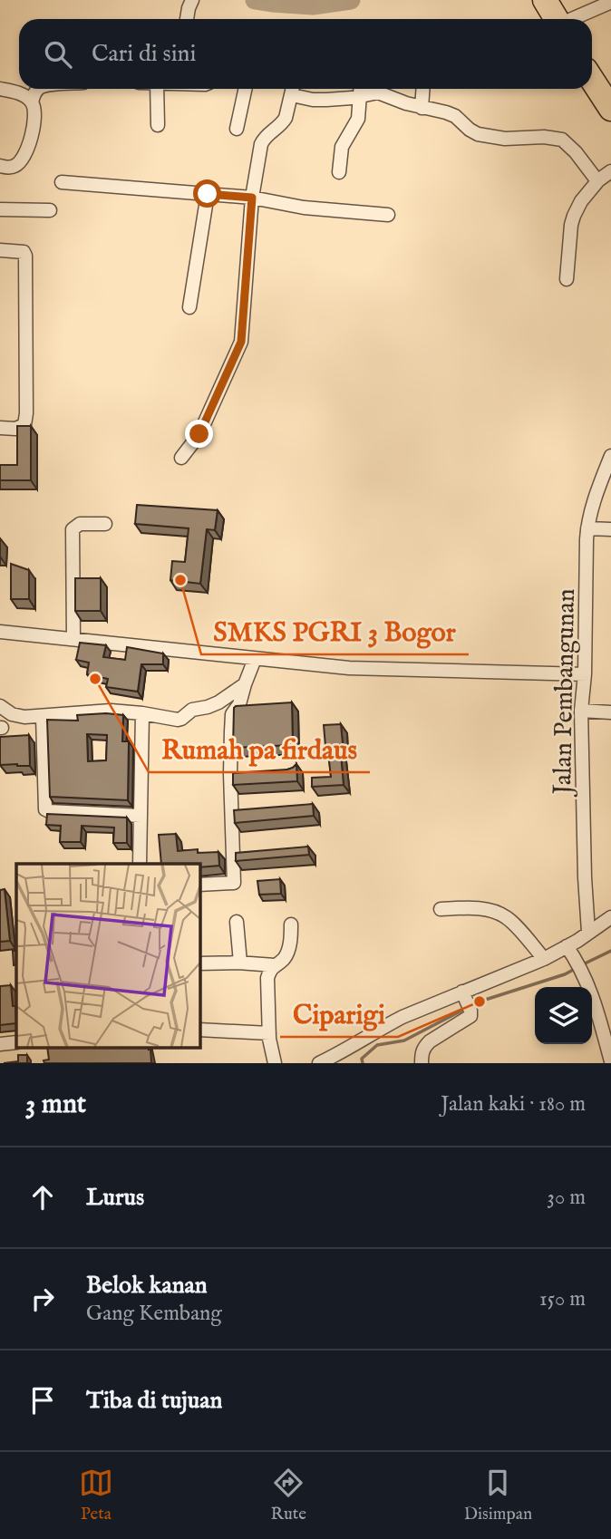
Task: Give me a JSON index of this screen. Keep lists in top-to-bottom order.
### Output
{
  "streets": {
    "street": ["Jalan Pembangunan"]
  },
  "places": ["SMKS PGRI 3 Bogor", "Rumah pa firdaus", "Ciparigi"],
  "page": {
    "search": "Cari di sini",
    "heading": ["3 mnt", "Jalan kaki · 180 m"],
    "list": [
      ["Lurus", "30 m"],
      ["Belok kanan", "Gang Kembang", "150 m"],
      "Tiba di tujuan"
    ],
    "nav": ["Peta", "Rute", "Disimpan"]
  }
}
